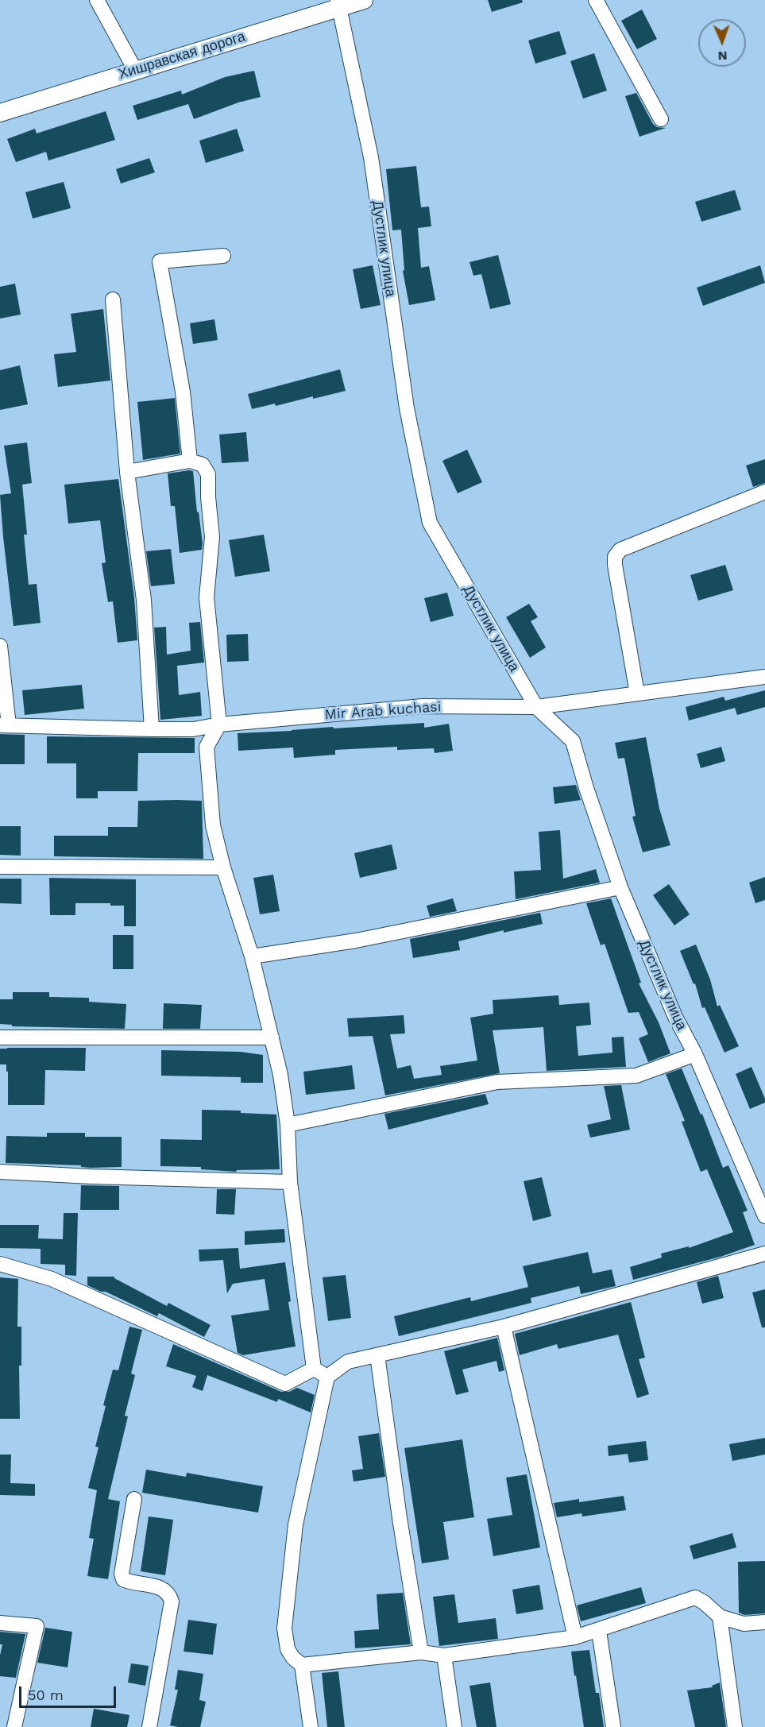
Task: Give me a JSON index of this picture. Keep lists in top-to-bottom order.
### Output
{
  "streets": {
    "main road": ["Хишравская дорога"],
    "street": ["Дустлик улица", "Mir Arab kuchasi"]
  },
  "crossings": [
    ["Хишравская дорога", "Дустлик улица"],
    ["Дустлик улица", "Mir Arab kuchasi"]
  ],
  "scale_bar": "50 m",
  "north": "bottom"
}
